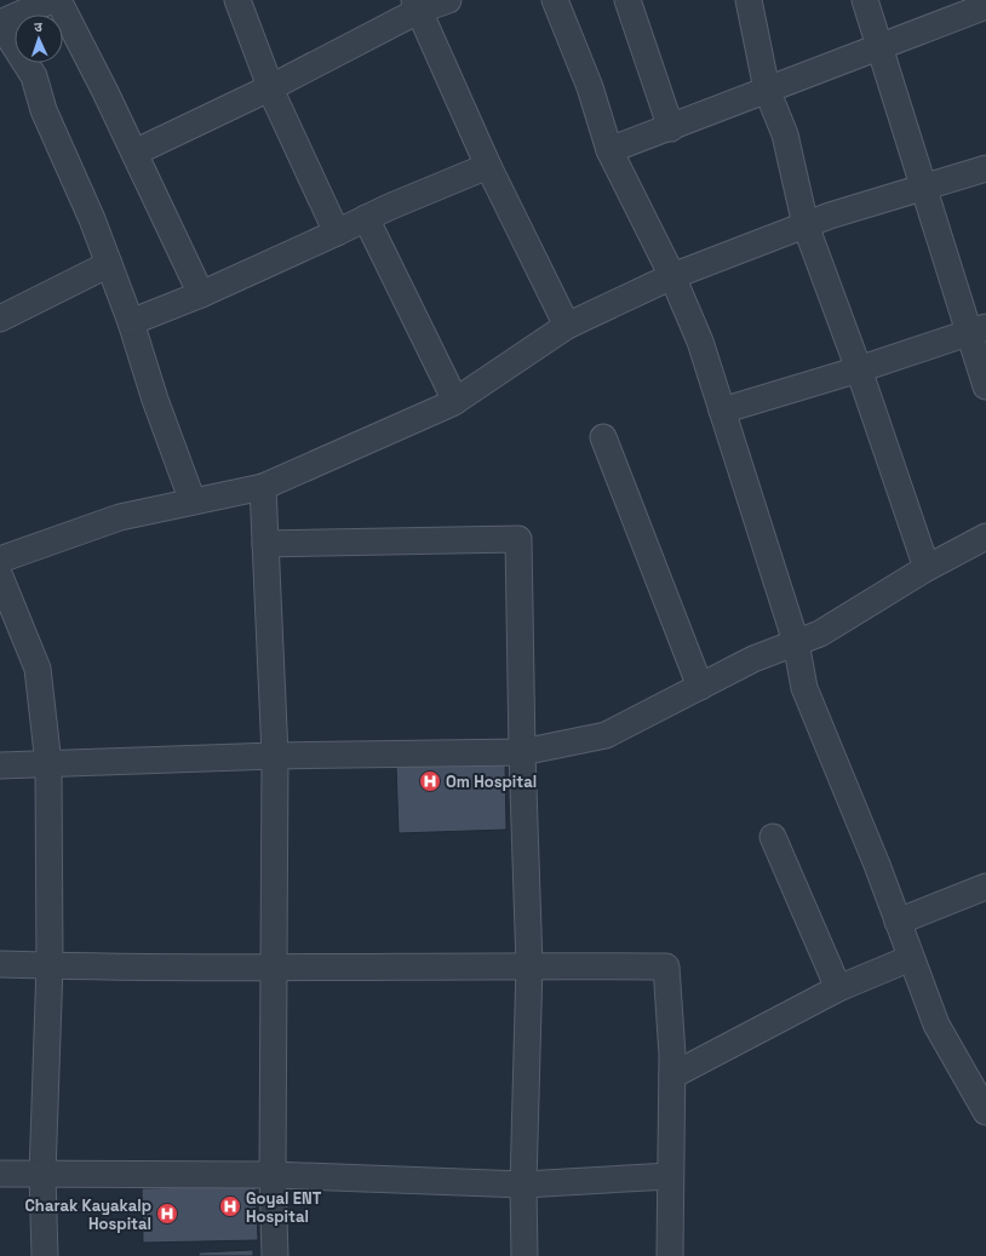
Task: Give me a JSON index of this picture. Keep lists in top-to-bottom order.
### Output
{
  "places": {
    "hospital": ["Om Hospital", "Goyal ENT Hospital", "Charak Kayakalp Hospital"]
  },
  "north": "top"
}
